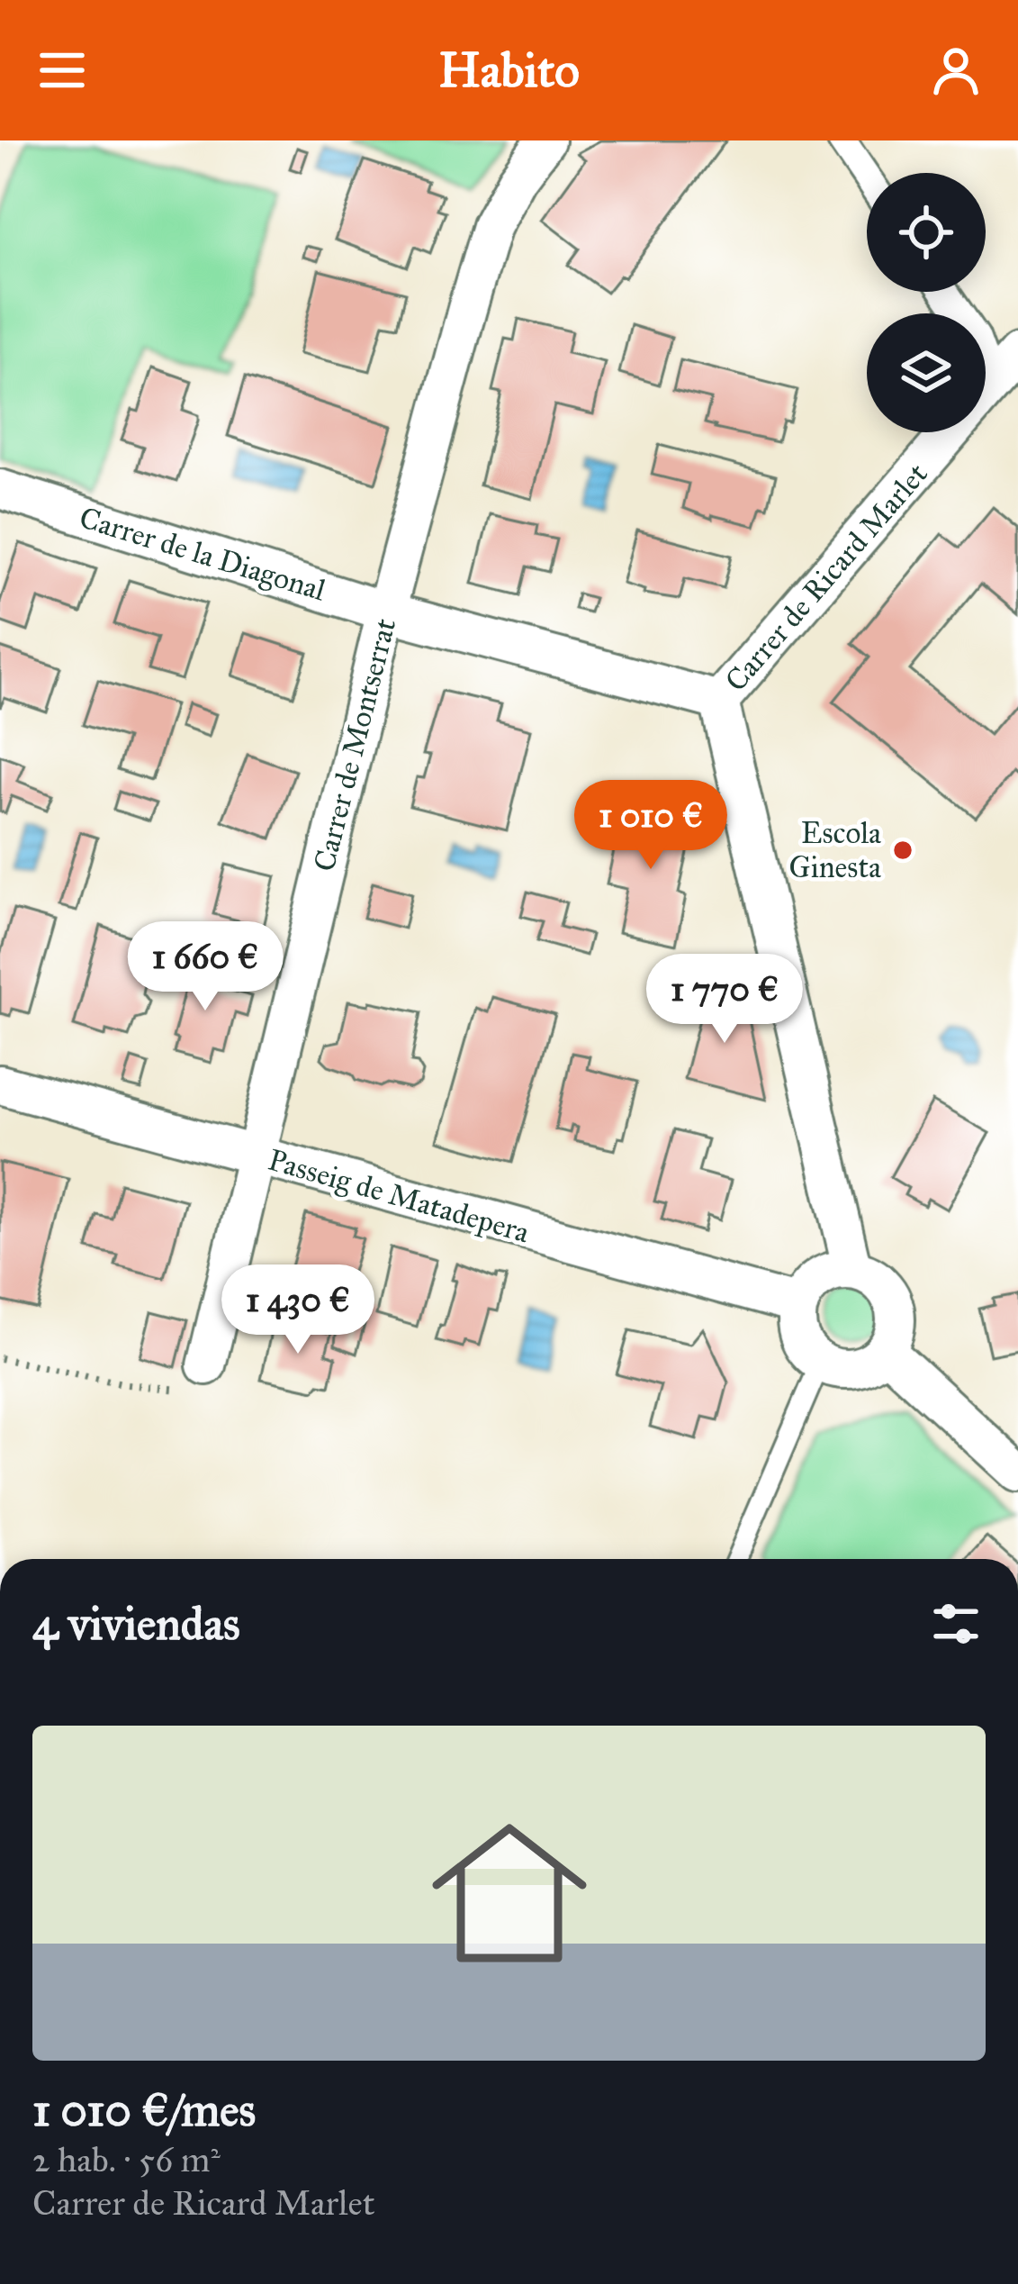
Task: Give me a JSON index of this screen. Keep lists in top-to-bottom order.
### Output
{
  "streets": {
    "street": [
      "Carrer de la Diagonal",
      "Carrer de Ricard Marlet",
      "Carrer de Montserrat",
      "Passeig de Matadepera"
    ]
  },
  "crossings": [
    ["Carrer de la Diagonal", "Carrer de Ricard Marlet"],
    ["Carrer de la Diagonal", "Carrer de Montserrat"],
    ["Carrer de Ricard Marlet", "Passeig de Matadepera"],
    ["Carrer de Montserrat", "Passeig de Matadepera"]
  ],
  "places": ["Escola Ginesta"],
  "page": {
    "header": "Habito",
    "price": [
      "1 010 €",
      "1 660 €",
      "1 770 €",
      "1 430 €"
    ],
    "heading": "4 viviendas",
    "list": [
      {
        "name": "1 010 €/mes",
        "note": "2 hab. · 56 m² · Carrer de Ricard Marlet"
      }
    ]
  }
}
